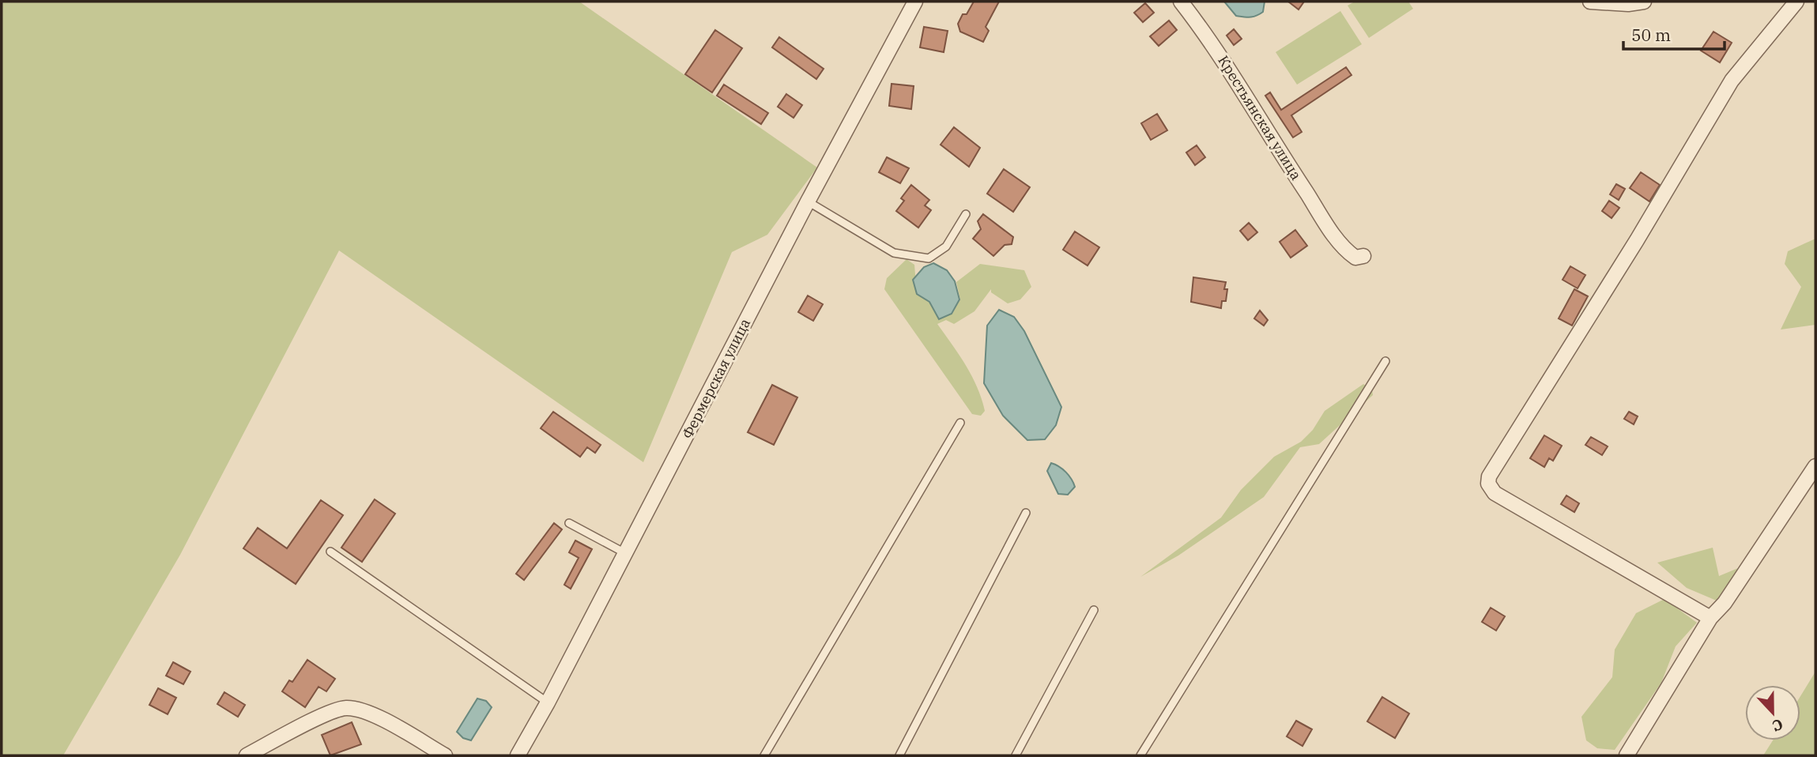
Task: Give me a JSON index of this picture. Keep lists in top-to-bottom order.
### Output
{
  "streets": {
    "street": ["Крестьянская улица", "Фермерская улица"]
  },
  "scale_bar": "50 m",
  "north": "bottom"
}
